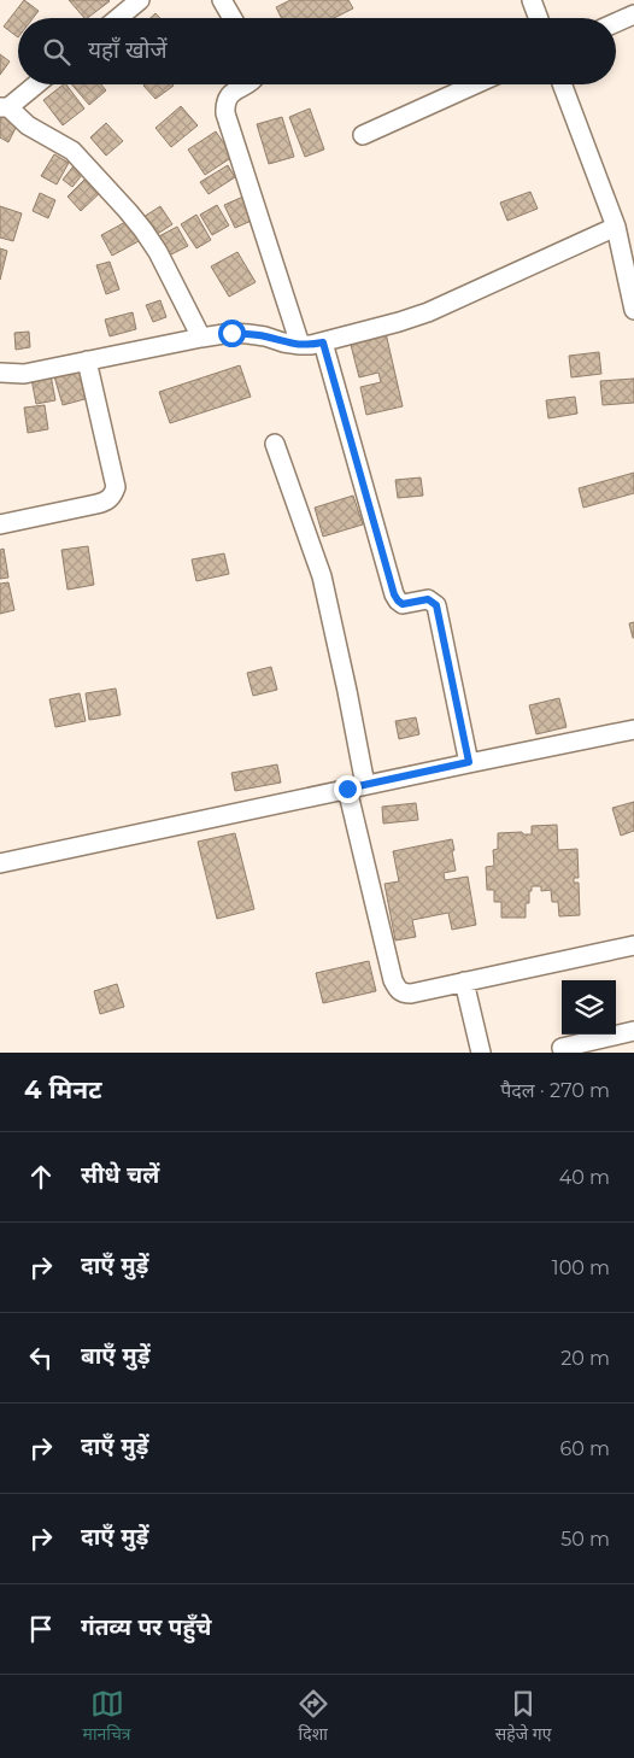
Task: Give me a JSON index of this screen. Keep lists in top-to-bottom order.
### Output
{
  "page": {
    "search": "यहाँ खोजें",
    "heading": ["4 मिनट", "पैदल · 270 m"],
    "list": [
      ["सीधे चलें", "40 m"],
      ["दाएँ मुड़ें", "100 m"],
      ["बाएँ मुड़ें", "20 m"],
      ["दाएँ मुड़ें", "60 m"],
      ["दाएँ मुड़ें", "50 m"],
      "गंतव्य पर पहुँचे"
    ],
    "nav": ["मानचित्र", "दिशा", "सहेजे गए"]
  }
}
